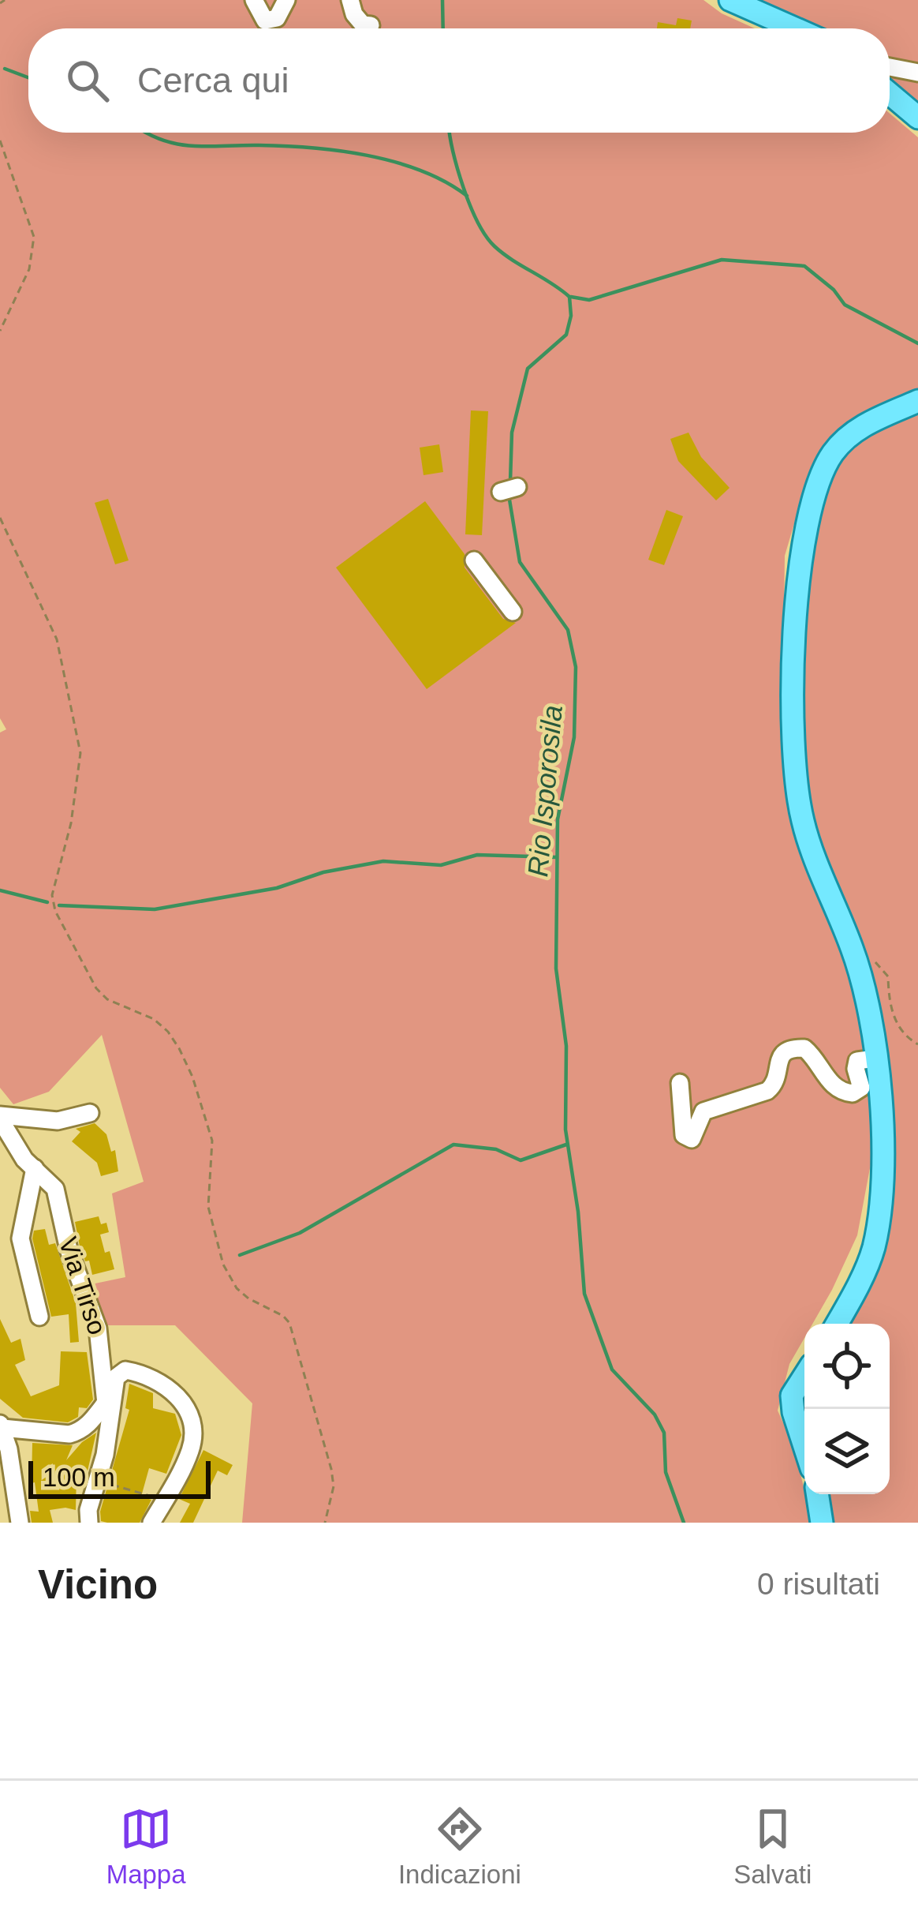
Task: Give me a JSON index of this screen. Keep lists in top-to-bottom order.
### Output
{
  "streets": {
    "street": ["Via Tirso"]
  },
  "water": ["Rio Isporosila"],
  "scale_bar": "100 m",
  "page": {
    "search": "Cerca qui",
    "scale": "100 m",
    "heading": ["Vicino", "0 risultati"],
    "nav": ["Mappa", "Indicazioni", "Salvati"]
  }
}
